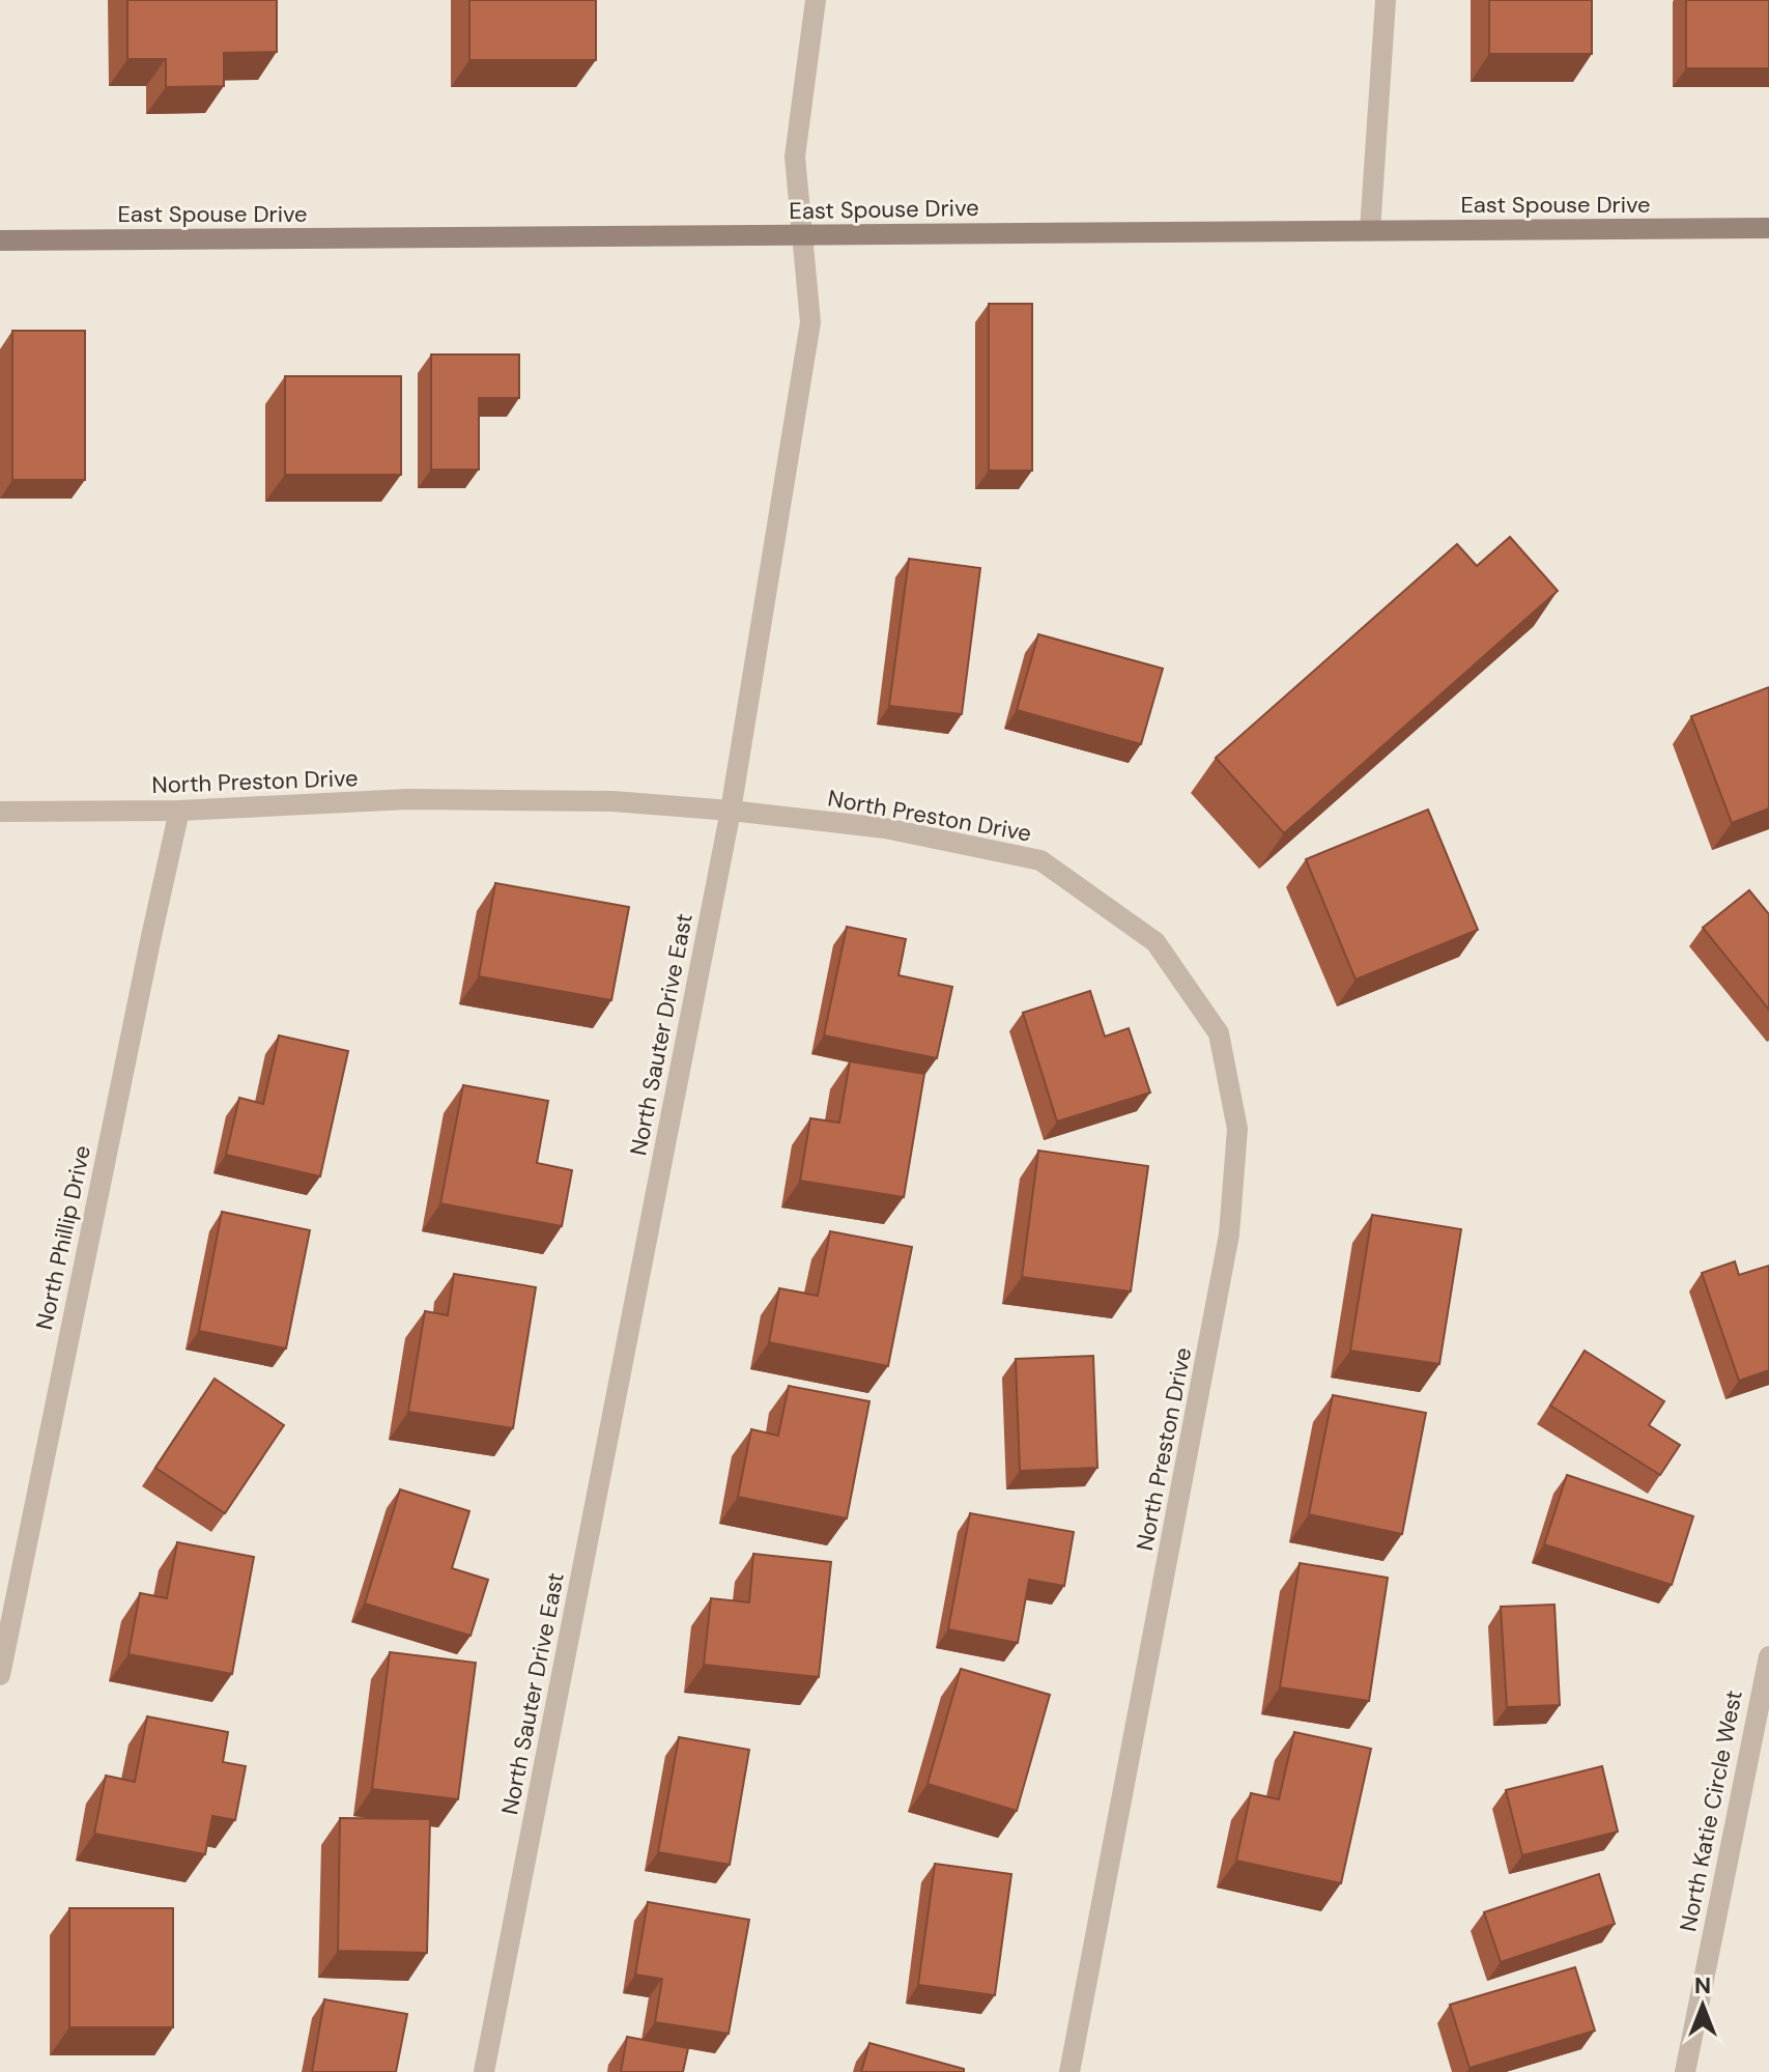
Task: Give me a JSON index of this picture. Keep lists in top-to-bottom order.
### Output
{
  "streets": {
    "street": [
      "East Spouse Drive",
      "North Preston Drive",
      "North Sauter Drive East",
      "North Phillip Drive",
      "North Katie Circle West"
    ]
  },
  "crossings": [
    ["East Spouse Drive", "North Sauter Drive East"],
    ["North Preston Drive", "North Sauter Drive East"],
    ["North Preston Drive", "North Phillip Drive"]
  ],
  "north": "top"
}
